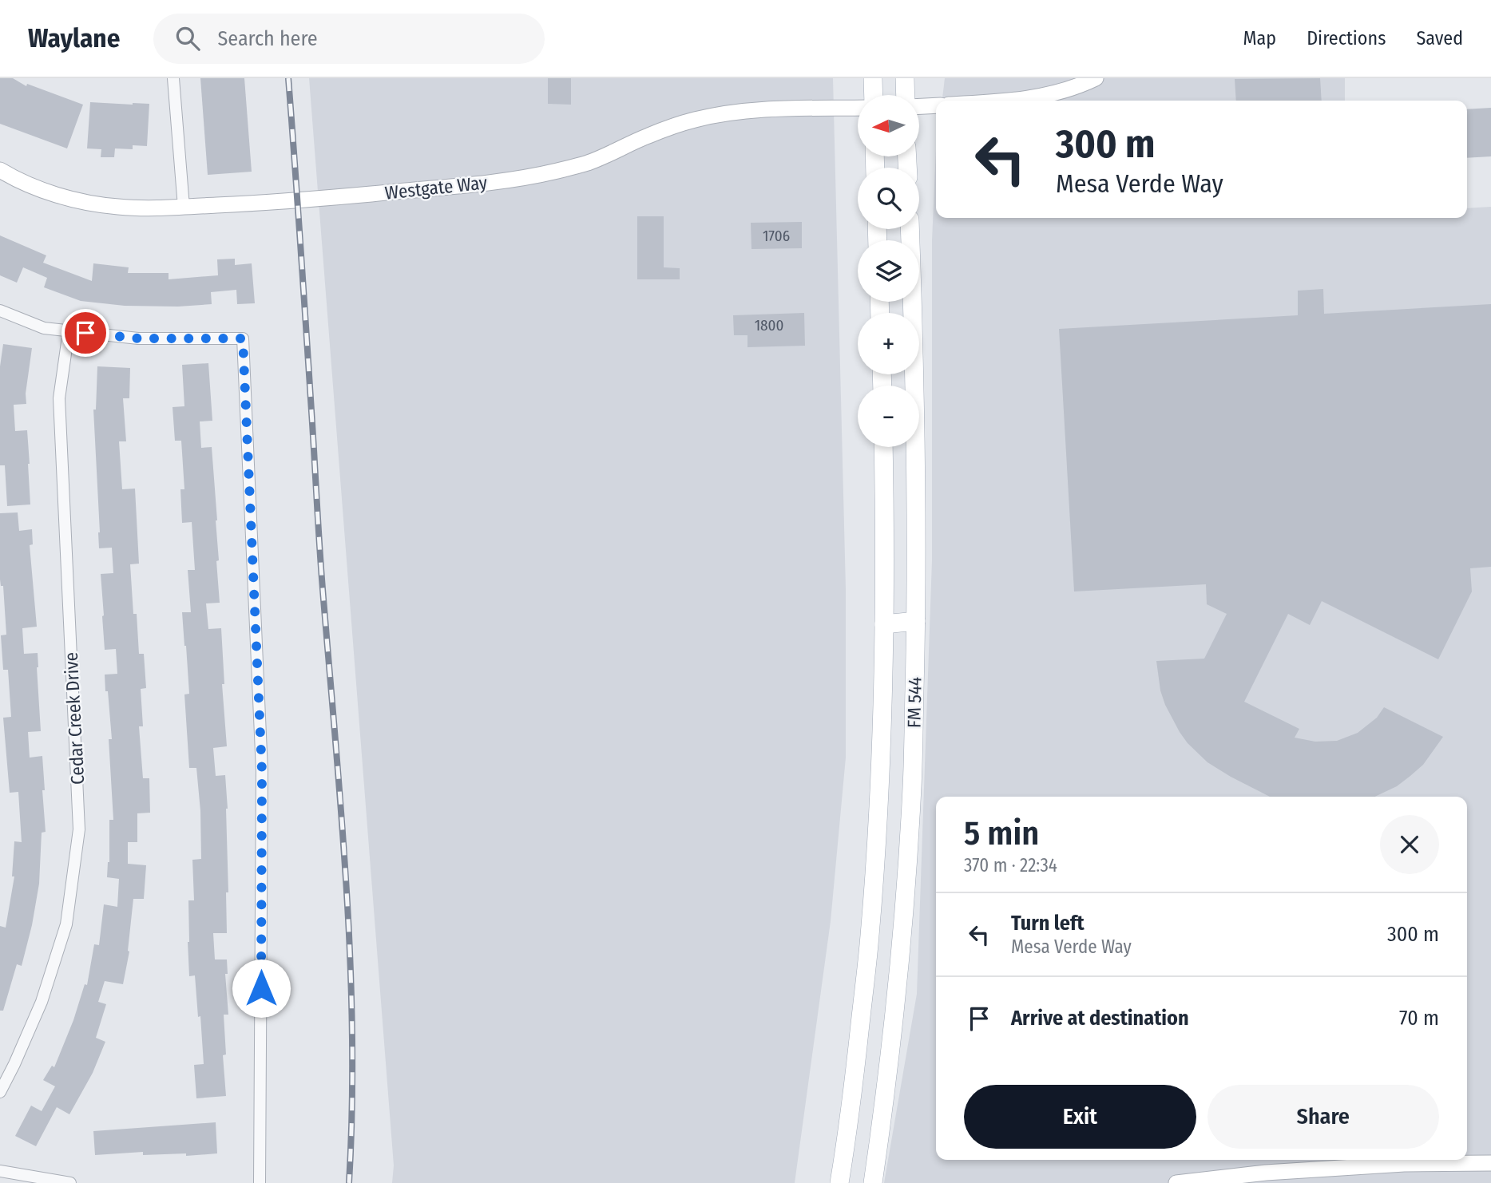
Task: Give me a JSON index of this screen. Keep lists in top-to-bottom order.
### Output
{
  "streets": {
    "main road": ["FM 544"],
    "street": ["Westgate Way", "Cedar Creek Drive"]
  },
  "house_numbers": ["1706", "1800"],
  "north": "left",
  "page": {
    "header": "Waylane",
    "search": "Search here",
    "nav": ["Map", "Directions", "Saved"],
    "map_buttons": ["+", "−"],
    "turn": ["300 m", "Mesa Verde Way"],
    "heading": ["5 min", "370 m · 22:34"],
    "list": [
      {
        "name": "Turn left",
        "note": "Mesa Verde Way",
        "value": "300 m"
      },
      {
        "name": "Arrive at destination",
        "value": "70 m"
      }
    ],
    "buttons": ["Exit", "Share"]
  }
}
